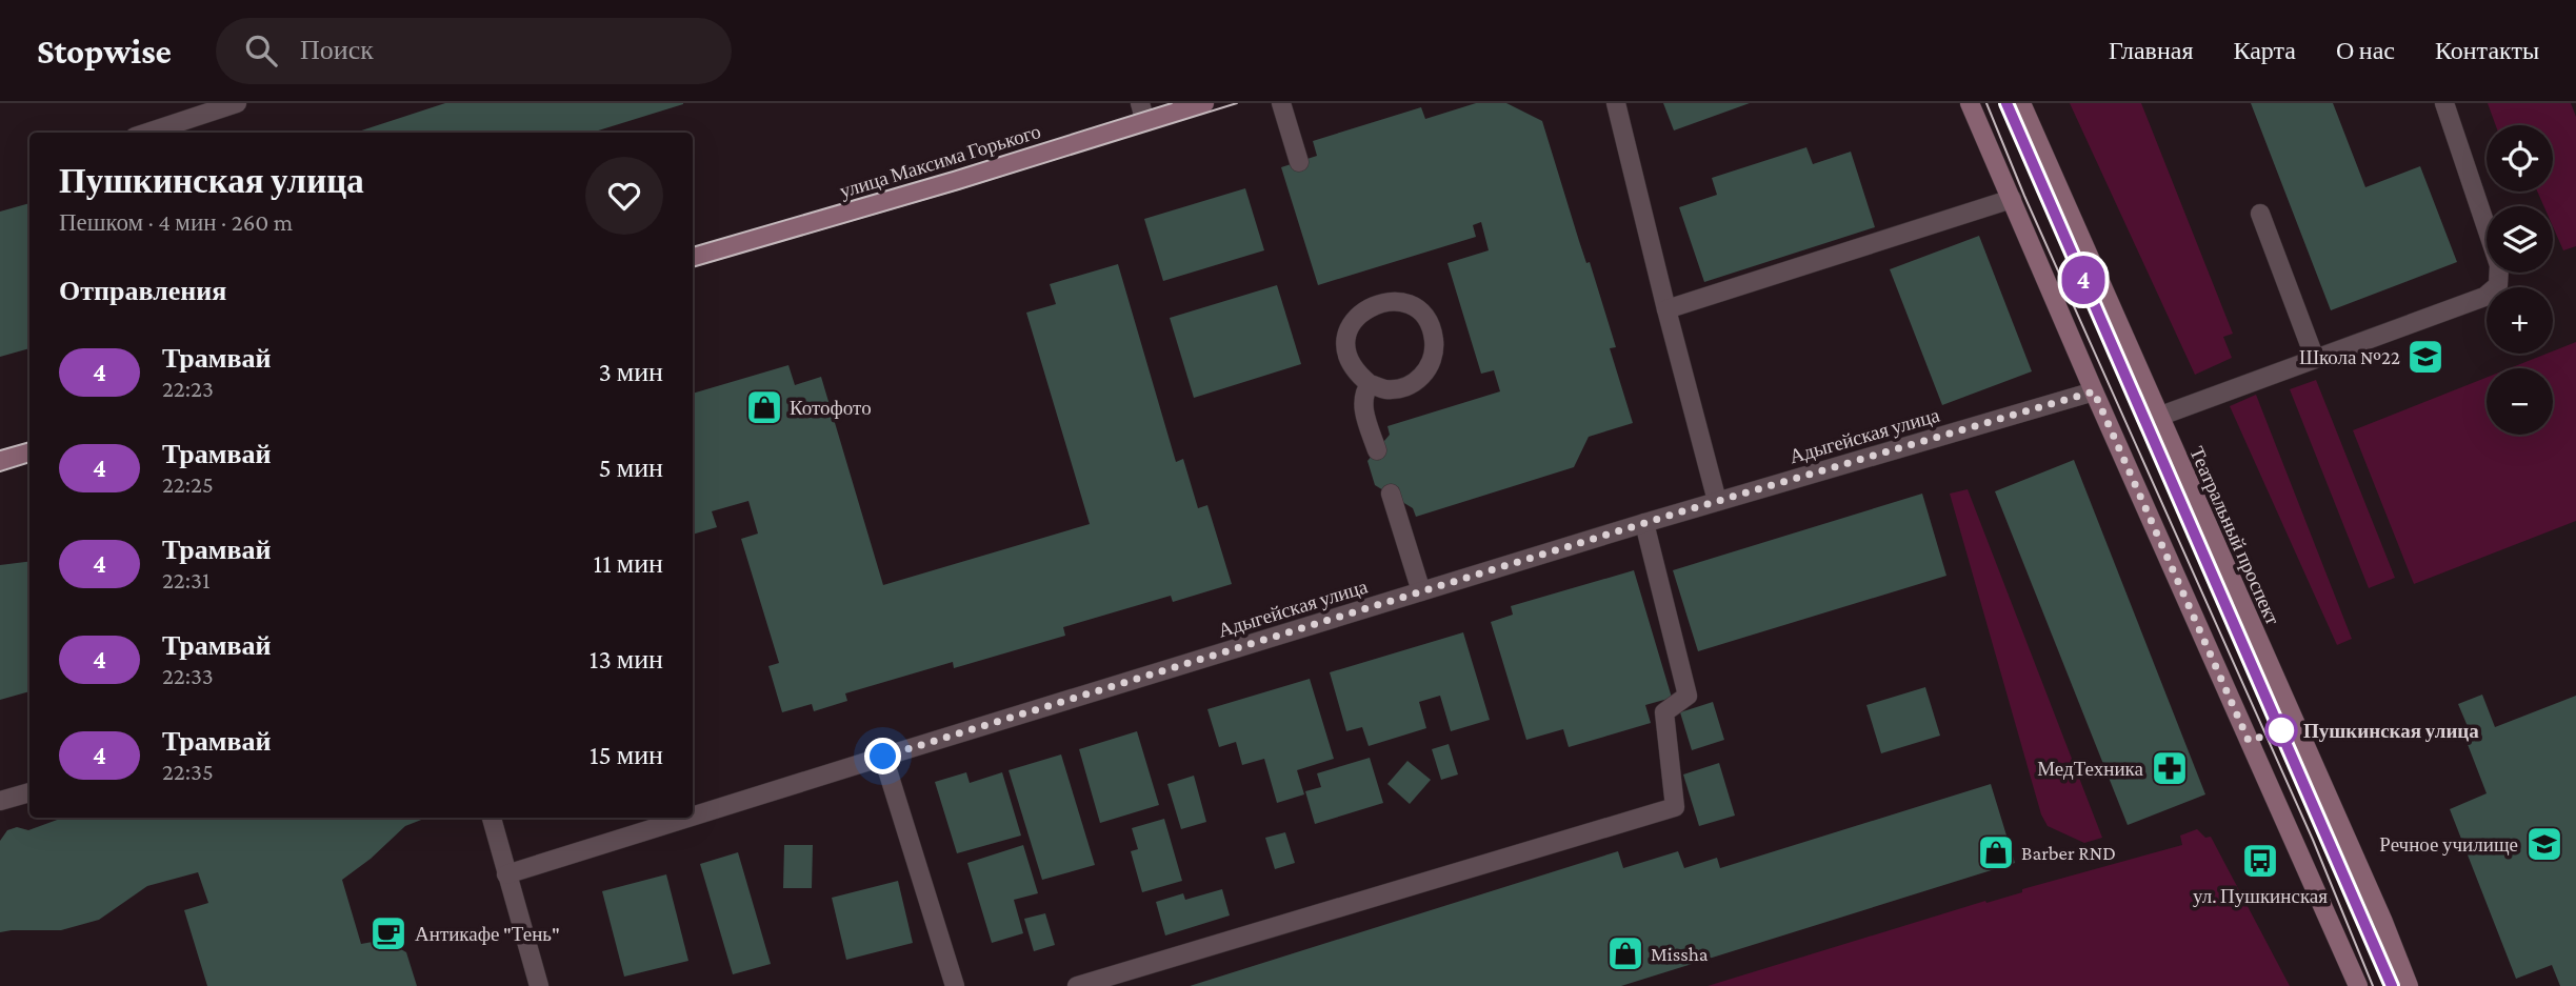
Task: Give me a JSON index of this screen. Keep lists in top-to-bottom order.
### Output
{
  "streets": {
    "main road": ["улица Максима Горького", "Театральный проспект"],
    "street": ["Адыгейская улица"]
  },
  "places": {
    "school or university": ["Школа №22", "Речное училище"],
    "shop": ["Котофото", "Barber RND", "Missha"],
    "other": ["Пушкинская улица"],
    "pharmacy": ["МедТехника"],
    "bus stop": ["ул. Пушкинская"],
    "cafe": ["Антикафе \"Тень\""]
  },
  "lines": ["tram line 4"],
  "page": {
    "header": "Stopwise",
    "search": "Поиск",
    "nav": [
      "Главная",
      "Карта",
      "О нас",
      "Контакты"
    ],
    "on_map": "4",
    "map_buttons": ["+", "−"],
    "heading": [
      ["Пушкинская улица", "Пешком · 4 мин · 260 m"],
      "Отправления"
    ],
    "list": [
      {
        "mark": "4",
        "name": "Трамвай",
        "note": "22:23",
        "value": "3 мин"
      },
      {
        "mark": "4",
        "name": "Трамвай",
        "note": "22:25",
        "value": "5 мин"
      },
      {
        "mark": "4",
        "name": "Трамвай",
        "note": "22:31",
        "value": "11 мин"
      },
      {
        "mark": "4",
        "name": "Трамвай",
        "note": "22:33",
        "value": "13 мин"
      },
      {
        "mark": "4",
        "name": "Трамвай",
        "note": "22:35",
        "value": "15 мин"
      }
    ]
  }
}
